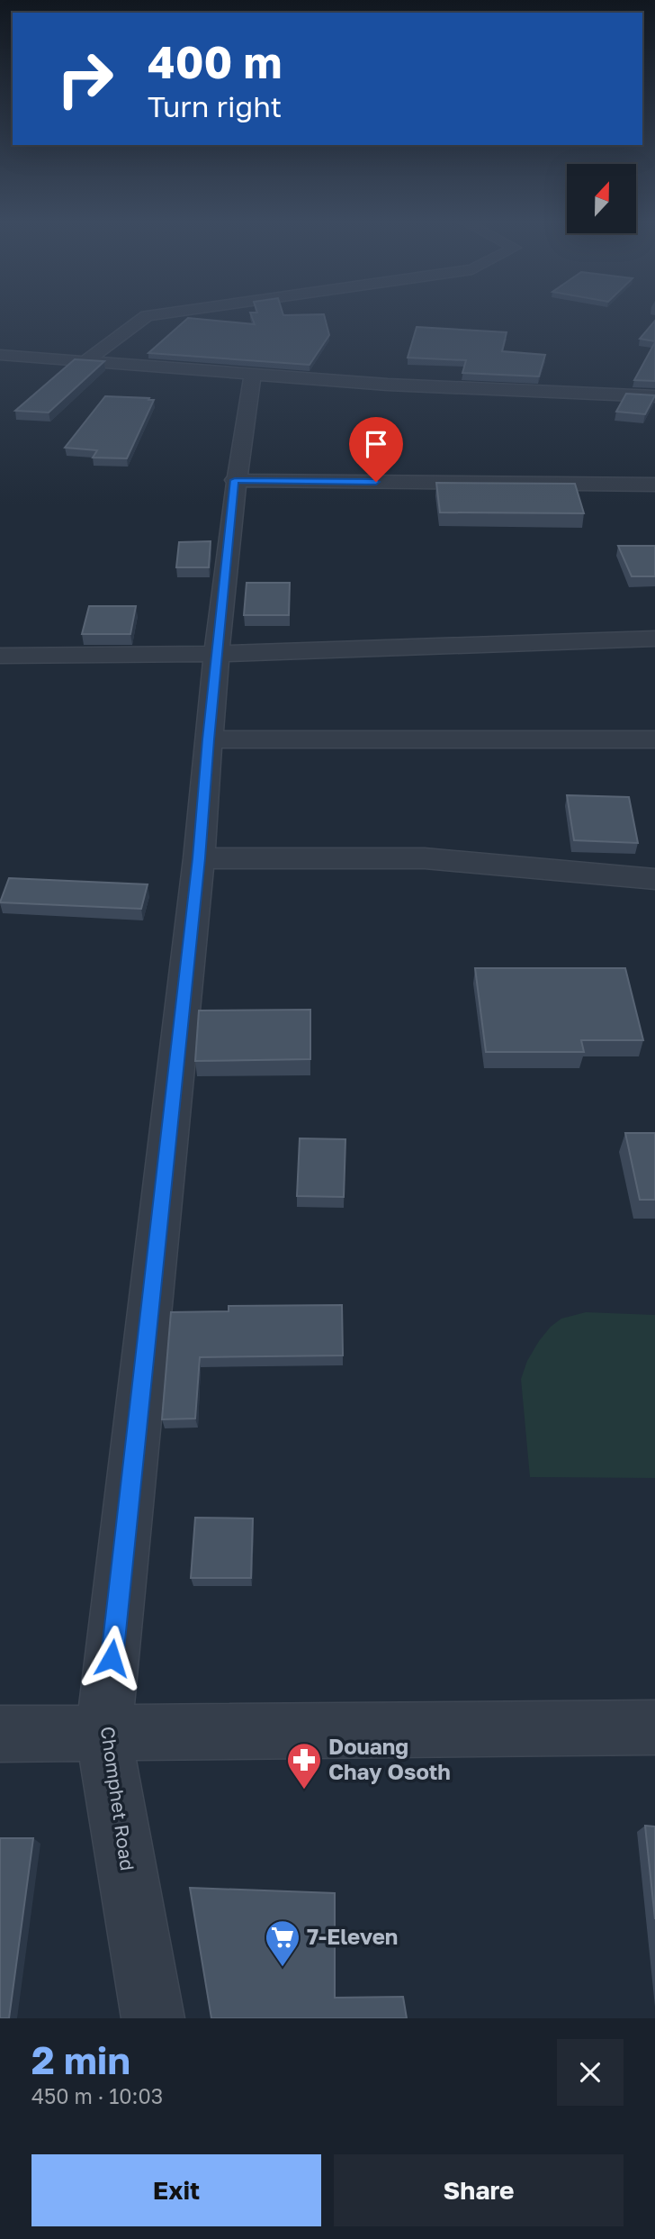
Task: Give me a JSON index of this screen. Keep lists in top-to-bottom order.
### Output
{
  "streets": {
    "street": ["Chomphet Road"]
  },
  "places": {
    "pharmacy": ["Douang Chay Osoth"],
    "supermarket": ["7-Eleven"]
  },
  "north": "top",
  "page": {
    "turn": ["400 m", "Turn right"],
    "heading": ["2 min", "450 m · 10:03"],
    "buttons": ["Exit", "Share"]
  }
}
